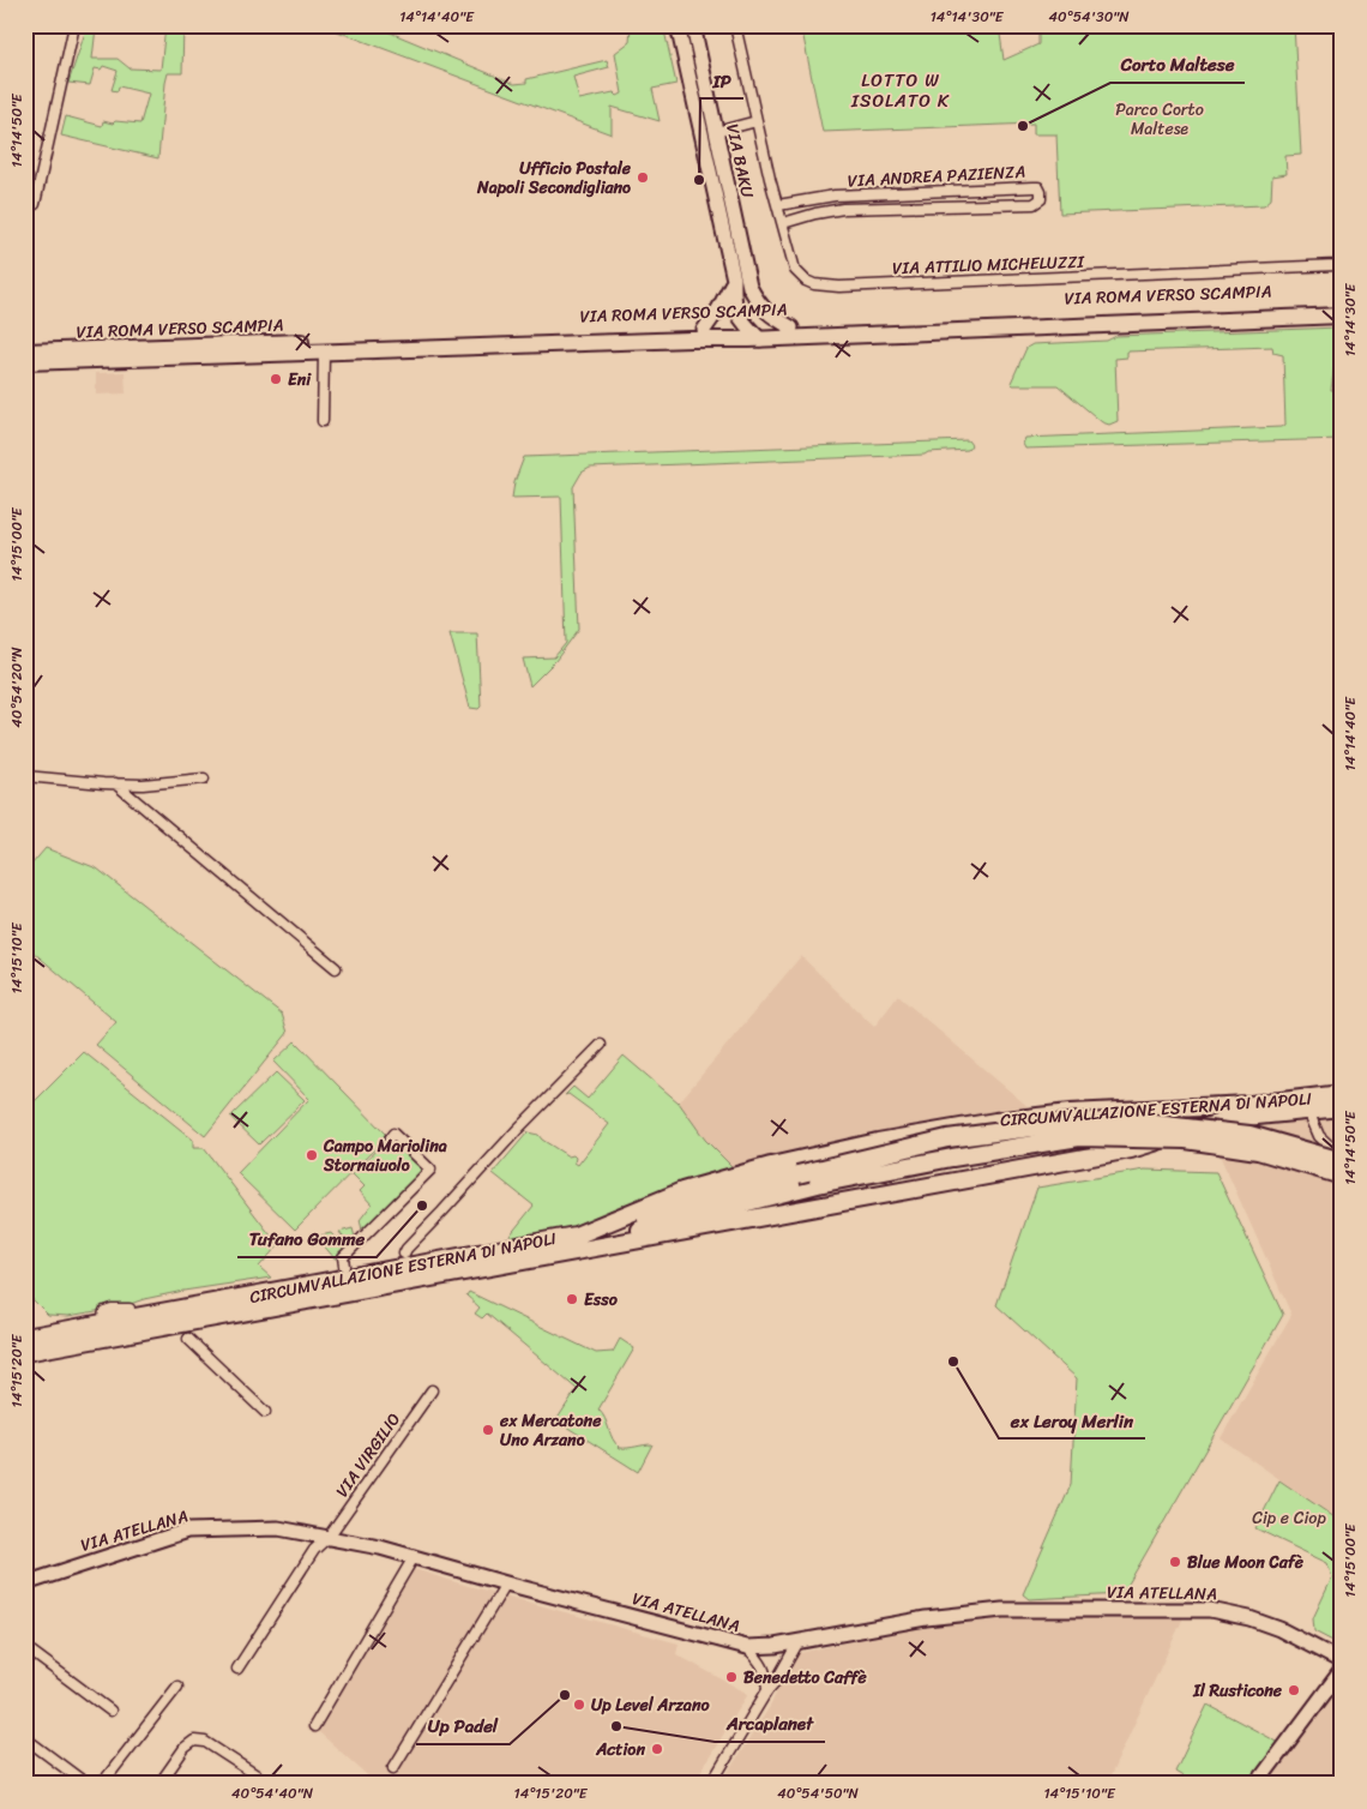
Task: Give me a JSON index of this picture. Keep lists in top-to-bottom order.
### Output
{
  "streets": {
    "highway": ["CIRCUMVALLAZIONE ESTERNA DI NAPOLI"],
    "main road": ["VIA BAKU", "VIA ROMA VERSO SCAMPIA", "VIA ATELLANA"],
    "street": ["VIA ANDREA PAZIENZA", "VIA ATTILIO MICHELUZZI", "VIA VIRGILIO"]
  },
  "crossings": [
    ["VIA BAKU", "VIA ROMA VERSO SCAMPIA"],
    ["VIA ANDREA PAZIENZA", "VIA ATTILIO MICHELUZZI"],
    ["VIA VIRGILIO", "VIA ATELLANA"]
  ],
  "districts": ["LOTTO W ISOLATO K"],
  "parks": ["Parco Corto Maltese", "Cip e Ciop"],
  "places": [
    "Corto Maltese",
    "Ufficio Postale Napoli Secondigliano",
    "IP",
    "Eni",
    "Campo Mariolina Stornaiuolo",
    "Tufano Gomme",
    "Esso",
    "ex Leroy Merlin",
    "ex Mercatone Uno Arzano",
    "Blue Moon Cafè",
    "Benedetto Caffè",
    "Il Rusticone",
    "Up Padel",
    "Up Level Arzano",
    "Arcaplanet",
    "Action"
  ],
  "coordinates": [
    "14°14'40\"E",
    "14°14'30\"E",
    "40°54'30\"N",
    "14°14'50\"E",
    "14°15'00\"E",
    "40°54'20\"N",
    "14°15'10\"E",
    "14°15'20\"E",
    "40°54'40\"N",
    "40°54'50\"N"
  ]
}
